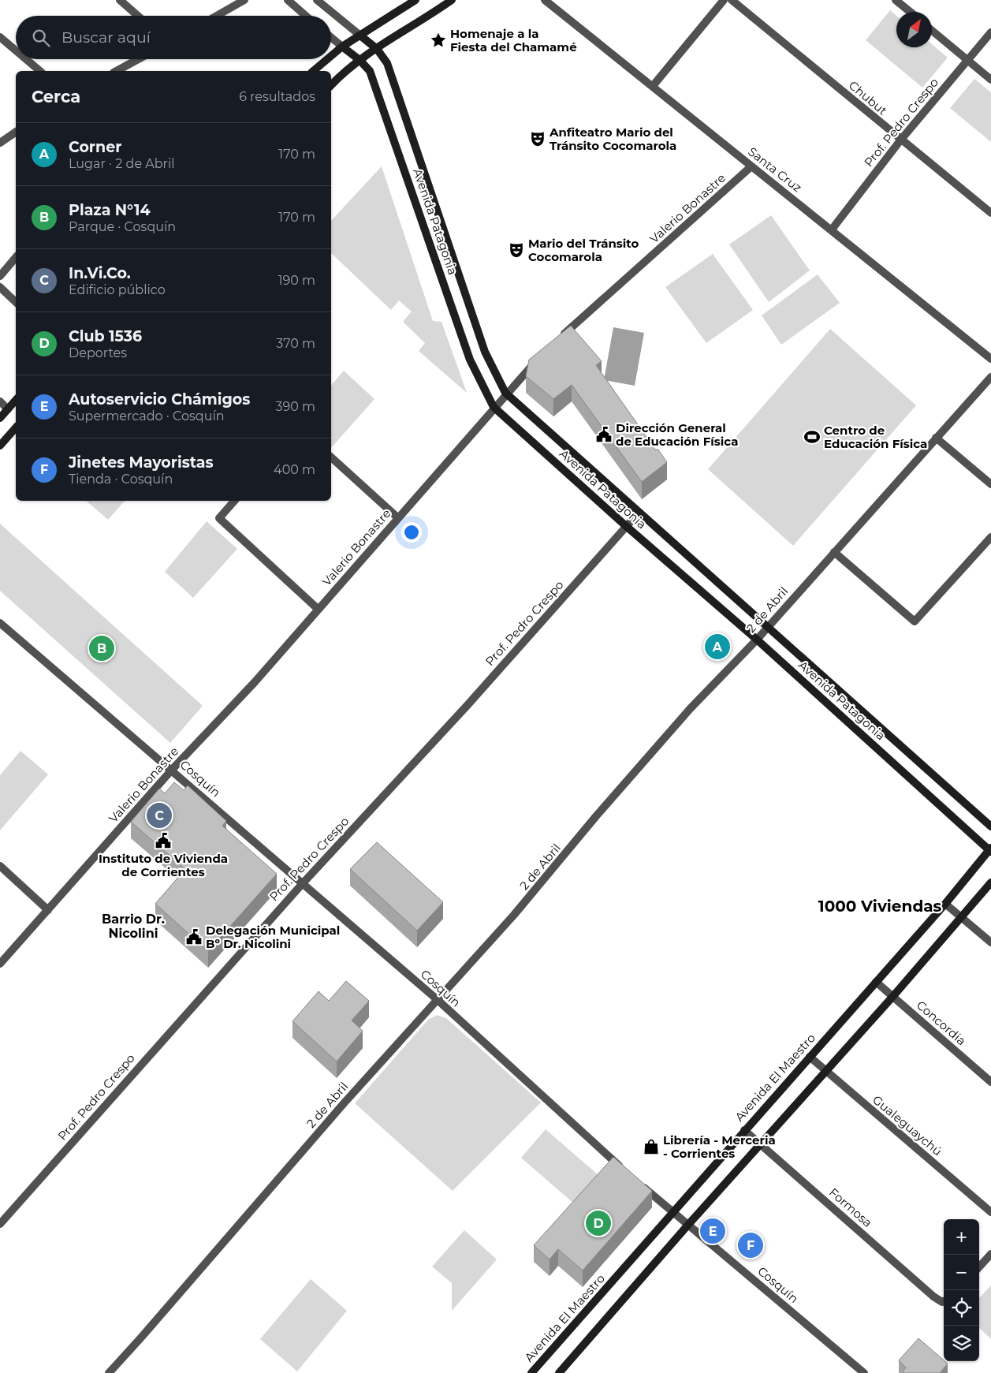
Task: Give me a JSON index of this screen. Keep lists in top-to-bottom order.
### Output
{
  "streets": {
    "main road": ["Avenida Patagonia", "Avenida El Maestro"],
    "street": [
      "Chubut",
      "Prof. Pedro Crespo",
      "Santa Cruz",
      "Valerio Bonastre",
      "2 de Abril",
      "Cosquín",
      "Concordia",
      "Gualeguaychú",
      "Formosa"
    ]
  },
  "crossings": [
    ["Chubut", "Prof. Pedro Crespo"],
    ["Prof. Pedro Crespo", "Santa Cruz"],
    ["Prof. Pedro Crespo", "Avenida Patagonia"],
    ["Prof. Pedro Crespo", "Cosquín"],
    ["Santa Cruz", "Valerio Bonastre"],
    ["Valerio Bonastre", "Avenida Patagonia"],
    ["Valerio Bonastre", "Cosquín"],
    ["Avenida Patagonia", "2 de Abril"],
    ["Avenida Patagonia", "Avenida El Maestro"],
    ["2 de Abril", "Cosquín"],
    ["Cosquín", "Avenida El Maestro"],
    ["Concordia", "Avenida El Maestro"],
    ["Avenida El Maestro", "Gualeguaychú"],
    ["Avenida El Maestro", "Formosa"]
  ],
  "districts": ["1000 Viviendas", "Barrio Dr. Nicolini"],
  "places": {
    "place": ["Homenaje a la Fiesta del Chamamé"],
    "theatre": ["Anfiteatro Mario del Tránsito Cocomarola", "Mario del Tránsito Cocomarola"],
    "public building": ["Dirección General de Educación Física", "Instituto de Vivienda de Corrientes", "Delegación Municipal Bº Dr. Nicolini"],
    "sports": ["Centro de Educación Física"],
    "shop": ["Librería - Merceria - Corrientes"]
  },
  "north": "top right",
  "page": {
    "search": "Buscar aquí",
    "heading": ["Cerca", "6 resultados"],
    "list": [
      {
        "mark": "A",
        "name": "Corner",
        "note": "Lugar · 2 de Abril",
        "value": "170 m"
      },
      {
        "mark": "B",
        "name": "Plaza N°14",
        "note": "Parque · Cosquín",
        "value": "170 m"
      },
      {
        "mark": "C",
        "name": "In.Vi.Co.",
        "note": "Edificio público",
        "value": "190 m"
      },
      {
        "mark": "D",
        "name": "Club 1536",
        "note": "Deportes",
        "value": "370 m"
      },
      {
        "mark": "E",
        "name": "Autoservicio Chámigos",
        "note": "Supermercado · Cosquín",
        "value": "390 m"
      },
      {
        "mark": "F",
        "name": "Jinetes Mayoristas",
        "note": "Tienda · Cosquín",
        "value": "400 m"
      }
    ],
    "pins": [
      "A",
      "B",
      "C",
      "D",
      "E",
      "F"
    ],
    "map_buttons": ["+", "−"]
  }
}
